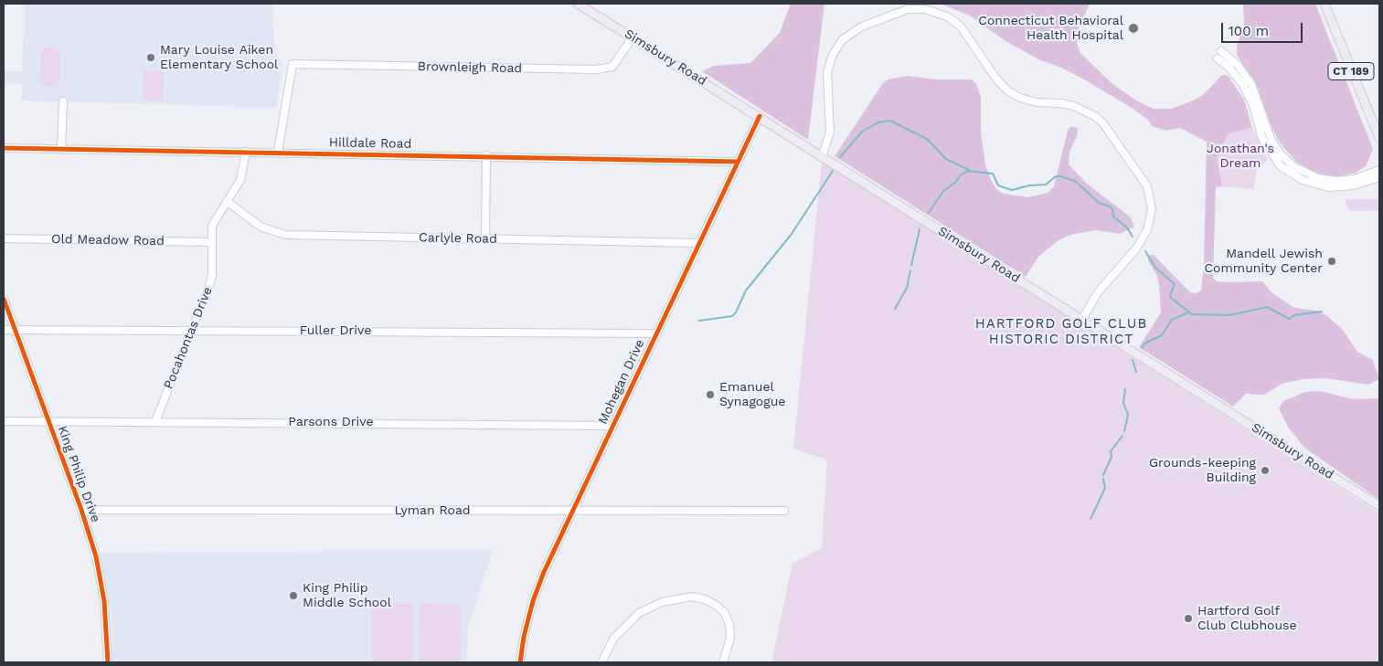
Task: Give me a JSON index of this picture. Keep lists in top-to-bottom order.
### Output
{
  "streets": {
    "main road": ["Simsbury Road", "CT 189"],
    "street": [
      "Brownleigh Road",
      "Hilldale Road",
      "Carlyle Road",
      "Old Meadow Road",
      "Fuller Drive",
      "Pocahontas Drive",
      "Mohegan Drive",
      "Parsons Drive",
      "King Philip Drive",
      "Lyman Road"
    ]
  },
  "crossings": [
    ["Simsbury Road", "Brownleigh Road"],
    ["Simsbury Road", "Mohegan Drive"],
    ["Brownleigh Road", "Hilldale Road"],
    ["Hilldale Road", "Pocahontas Drive"],
    ["Hilldale Road", "Mohegan Drive"],
    ["Carlyle Road", "Pocahontas Drive"],
    ["Carlyle Road", "Mohegan Drive"],
    ["Old Meadow Road", "Pocahontas Drive"],
    ["Fuller Drive", "Pocahontas Drive"],
    ["Fuller Drive", "Mohegan Drive"],
    ["Fuller Drive", "King Philip Drive"],
    ["Pocahontas Drive", "Parsons Drive"],
    ["Mohegan Drive", "Parsons Drive"],
    ["Mohegan Drive", "Lyman Road"],
    ["Parsons Drive", "King Philip Drive"],
    ["King Philip Drive", "Lyman Road"]
  ],
  "districts": ["HARTFORD GOLF CLUB HISTORIC DISTRICT"],
  "parks": ["Jonathan's Dream"],
  "places": [
    "Connecticut Behavioral Health Hospital",
    "Mary Louise Aiken Elementary School",
    "Mandell Jewish Community Center",
    "Emanuel Synagogue",
    "Grounds-keeping Building",
    "King Philip Middle School",
    "Hartford Golf Club Clubhouse"
  ],
  "scale_bar": "100 m"
}
